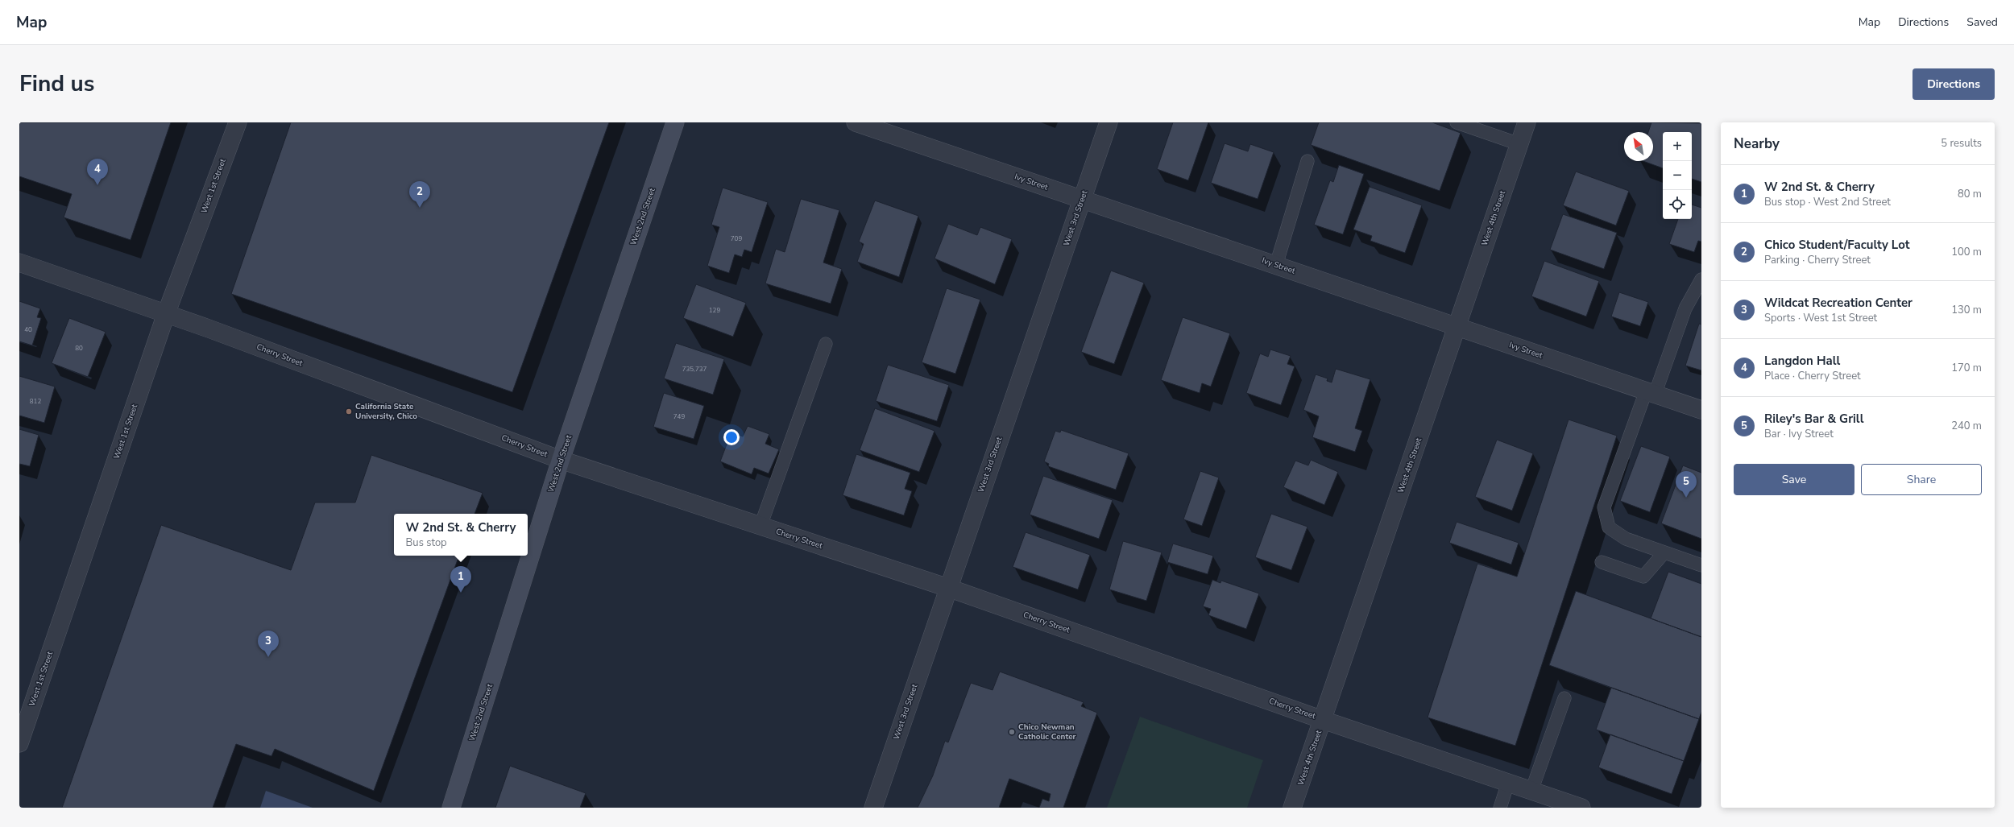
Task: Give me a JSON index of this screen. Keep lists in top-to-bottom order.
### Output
{
  "streets": {
    "street": [
      "Ivy Street",
      "West 1st Street",
      "West 2nd Street",
      "West 3rd Street",
      "West 4th Street",
      "Cherry Street"
    ]
  },
  "crossings": [
    ["Ivy Street", "West 3rd Street"],
    ["Ivy Street", "West 4th Street"],
    ["West 1st Street", "Cherry Street"],
    ["West 2nd Street", "Cherry Street"],
    ["West 3rd Street", "Cherry Street"],
    ["West 4th Street", "Cherry Street"]
  ],
  "places": ["California State University, Chico", "Chico Newman Catholic Center"],
  "house_numbers": [
    "709",
    "129",
    "40",
    "80",
    "735,737",
    "812",
    "749"
  ],
  "north": "top left",
  "page": {
    "header": "Map",
    "nav": ["Map", "Directions", "Saved"],
    "title": "Find us",
    "buttons": [
      "Directions",
      ["Save", "Share"]
    ],
    "heading": ["Nearby", "5 results"],
    "map_buttons": ["+", "−"],
    "pins": [
      "4",
      "2",
      "5",
      "1",
      "3"
    ],
    "list": [
      {
        "mark": "1",
        "name": "W 2nd St. & Cherry",
        "note": "Bus stop · West 2nd Street",
        "value": "80 m"
      },
      {
        "mark": "2",
        "name": "Chico Student/Faculty Lot",
        "note": "Parking · Cherry Street",
        "value": "100 m"
      },
      {
        "mark": "3",
        "name": "Wildcat Recreation Center",
        "note": "Sports · West 1st Street",
        "value": "130 m"
      },
      {
        "mark": "4",
        "name": "Langdon Hall",
        "note": "Place · Cherry Street",
        "value": "170 m"
      },
      {
        "mark": "5",
        "name": "Riley's Bar & Grill",
        "note": "Bar · Ivy Street",
        "value": "240 m"
      }
    ],
    "popup": ["W 2nd St. & Cherry", "Bus stop"]
  }
}
